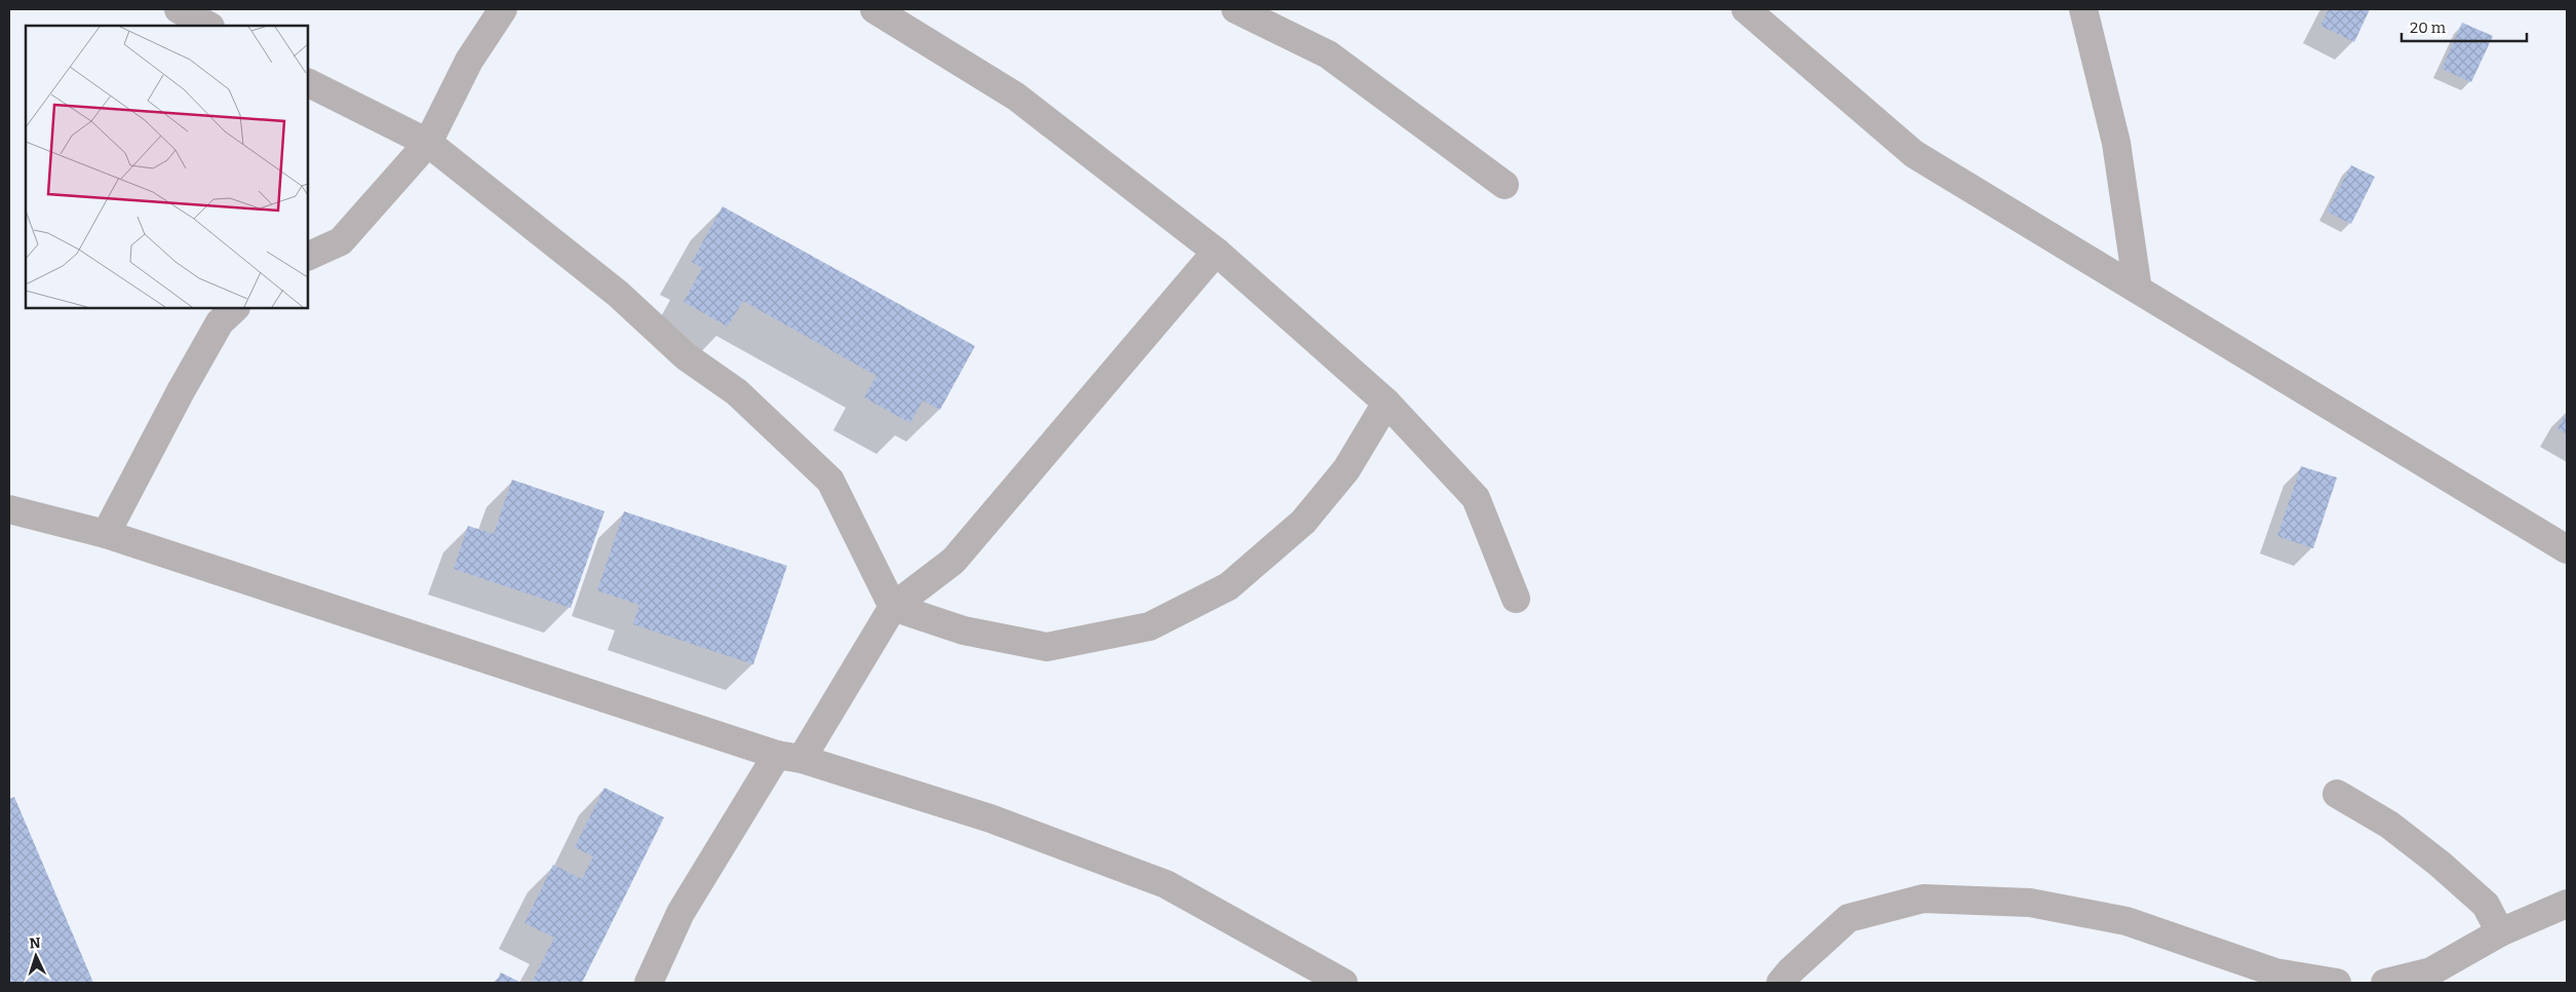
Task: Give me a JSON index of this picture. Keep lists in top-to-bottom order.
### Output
{
  "scale_bar": "20 m",
  "north": "top"
}
